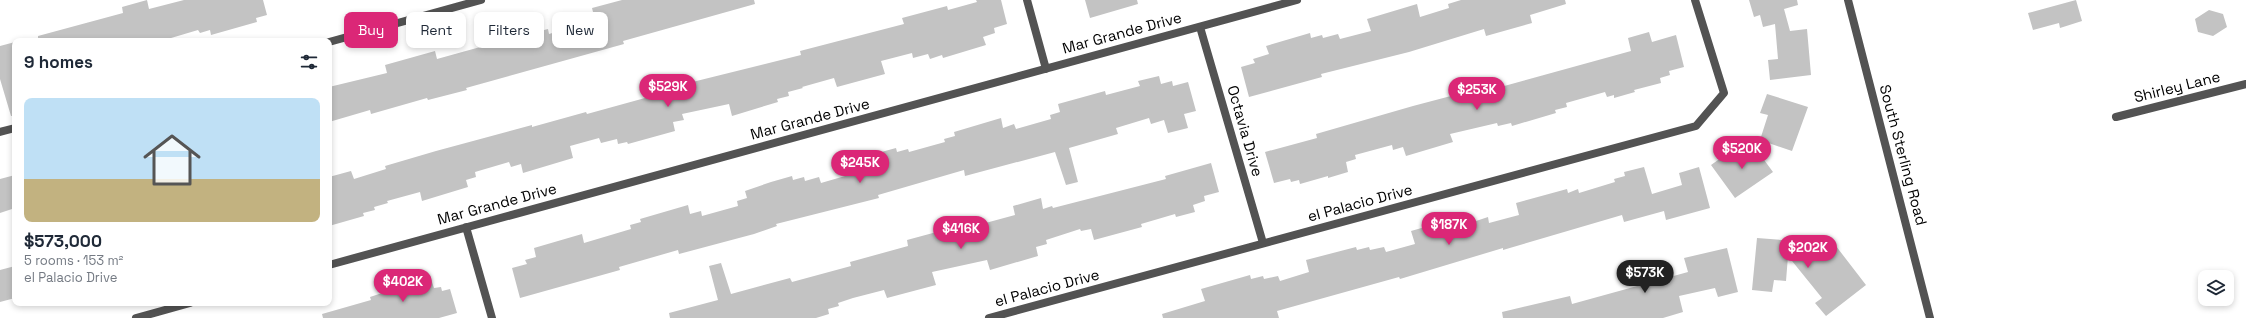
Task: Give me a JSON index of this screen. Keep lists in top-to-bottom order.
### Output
{
  "streets": {
    "street": [
      "Mar Grande Drive",
      "Shirley Lane",
      "Octavia Drive",
      "South Sterling Road",
      "el Palacio Drive"
    ]
  },
  "crossings": [
    ["Mar Grande Drive", "Octavia Drive"],
    ["Octavia Drive", "el Palacio Drive"]
  ],
  "page": {
    "chip": [
      "Buy",
      "Rent",
      "Filters",
      "New"
    ],
    "heading": "9 homes",
    "price": [
      "$529K",
      "$253K",
      "$520K",
      "$245K",
      "$187K",
      "$416K",
      "$202K",
      "$573K",
      "$402K"
    ],
    "list": [
      {
        "name": "$573,000",
        "note": "5 rooms · 153 m² · el Palacio Drive"
      }
    ]
  }
}
